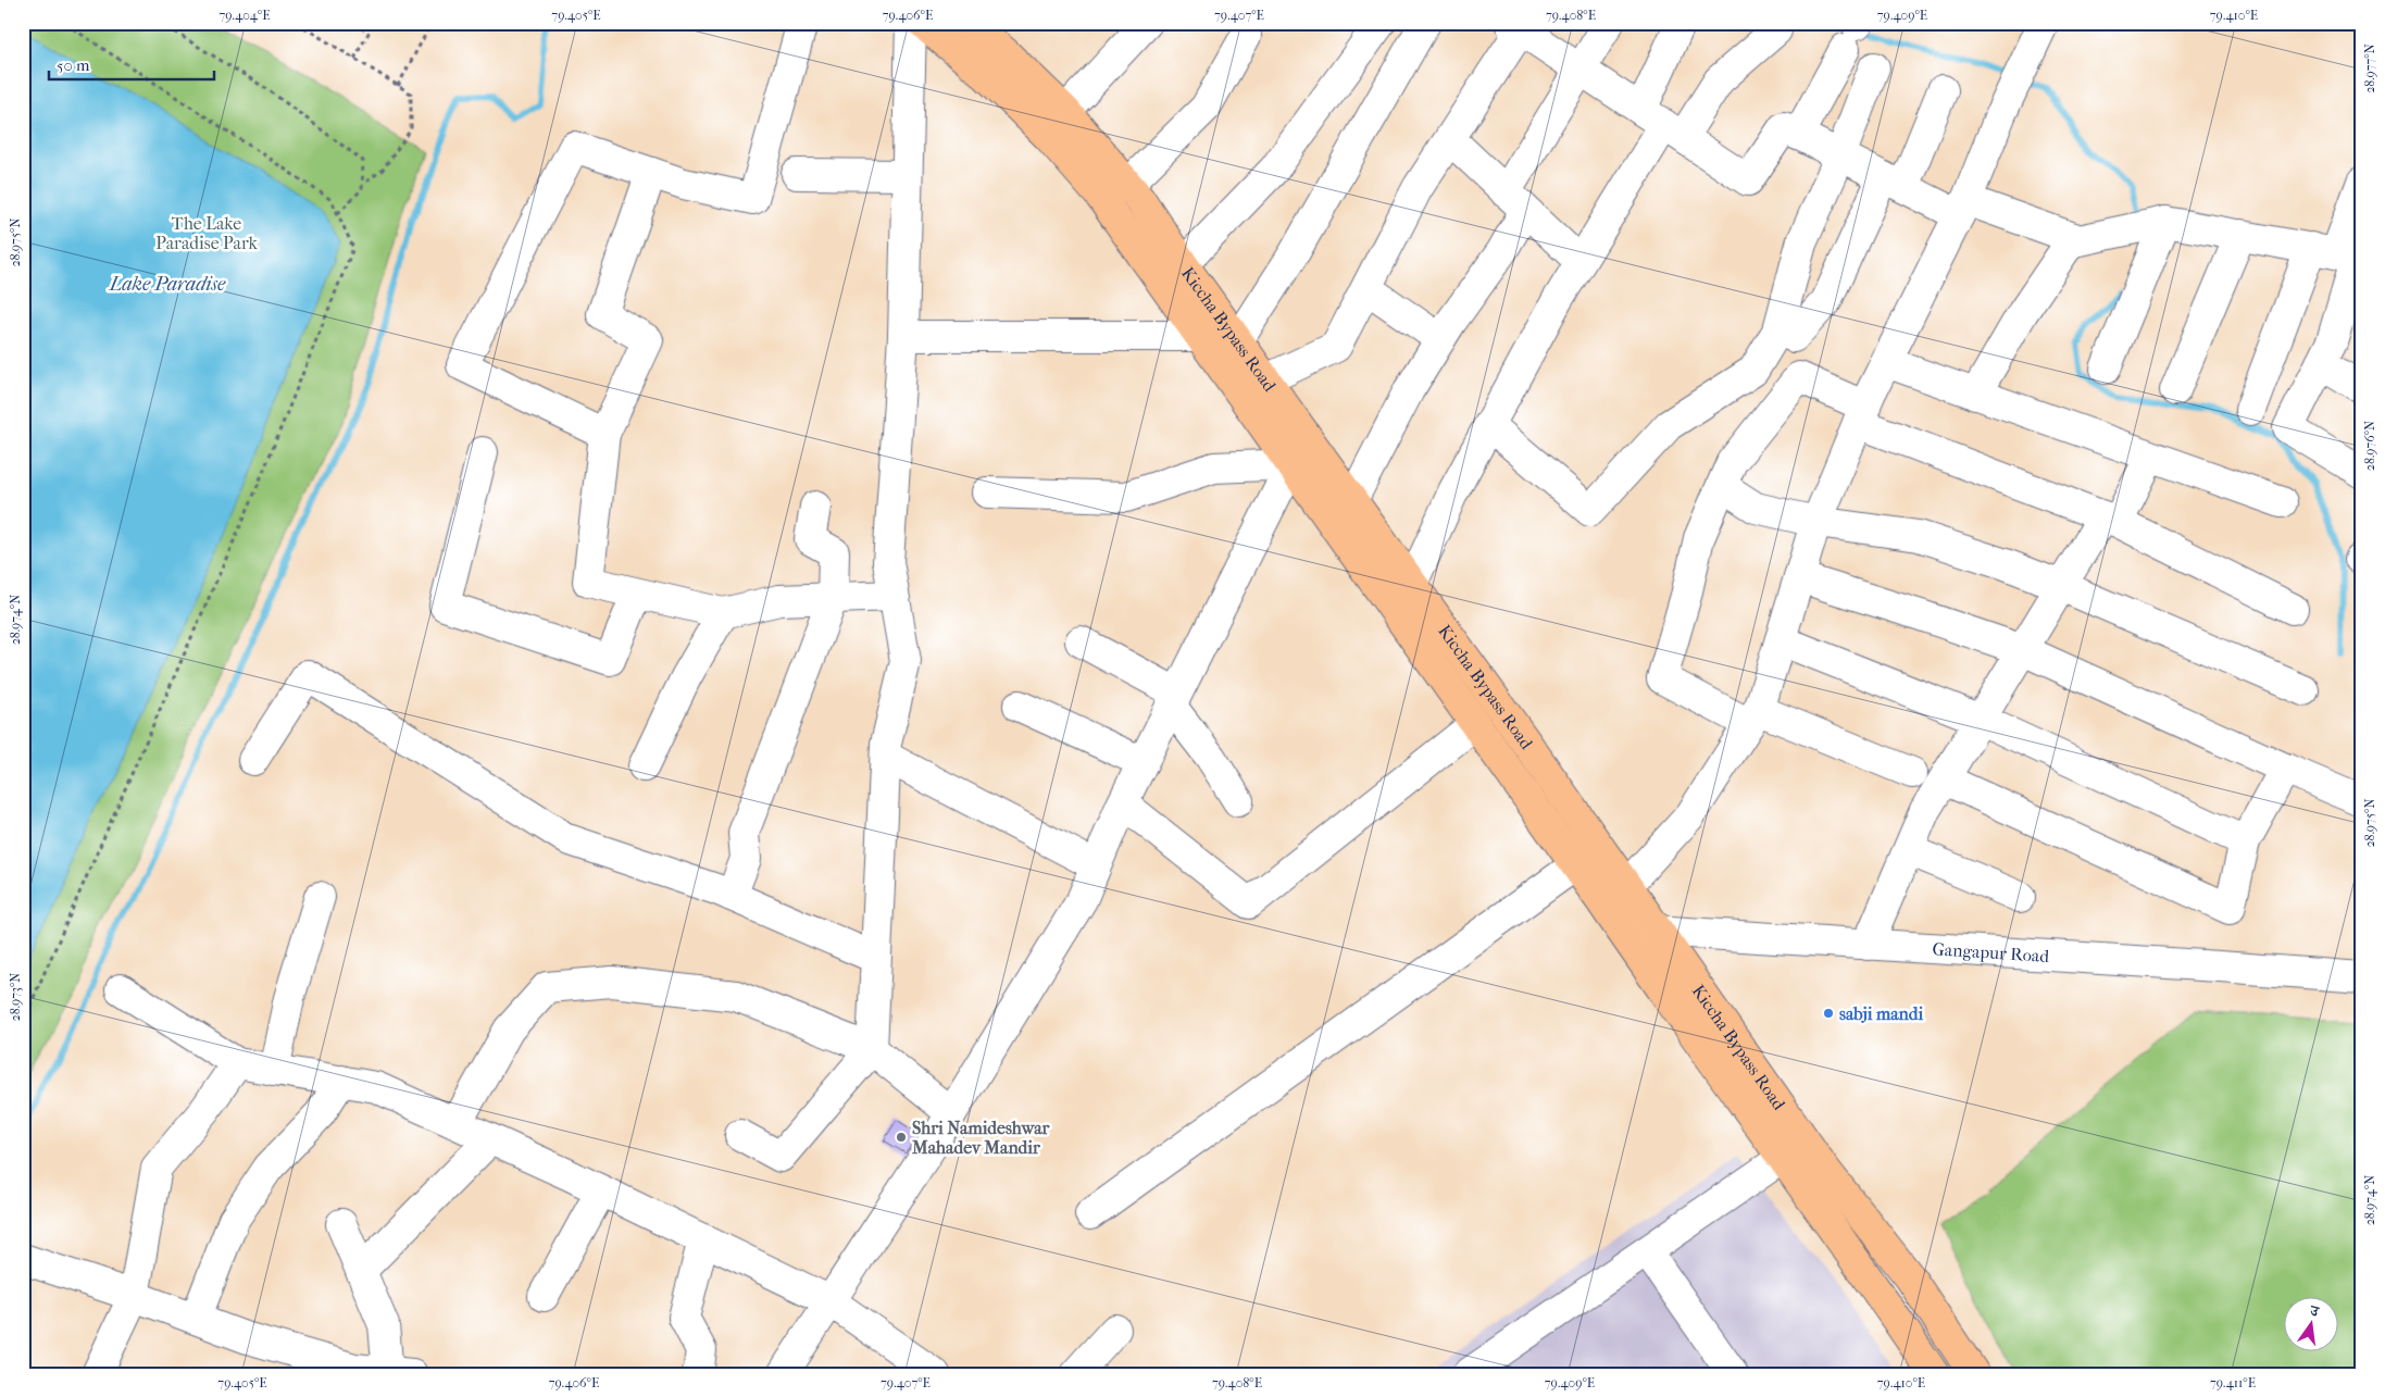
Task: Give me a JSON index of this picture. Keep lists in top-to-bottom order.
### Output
{
  "streets": {
    "main road": ["Kiccha Bypass Road"],
    "street": ["Gangapur Road"]
  },
  "crossings": [
    ["Kiccha Bypass Road", "Gangapur Road"]
  ],
  "water": ["Lake Paradise"],
  "parks": ["The Lake Paradise Park"],
  "places": ["sabji mandi", "Shri Namideshwar Mahadev Mandir"],
  "scale_bar": "50 m",
  "north": "top",
  "coordinates": [
    "79.404°E",
    "79.405°E",
    "79.406°E",
    "79.407°E",
    "79.408°E",
    "79.409°E",
    "79.410°E",
    "28.977°N",
    "28.975°N",
    "28.976°N",
    "28.974°N",
    "28.973°N",
    "79.411°E"
  ]
}
